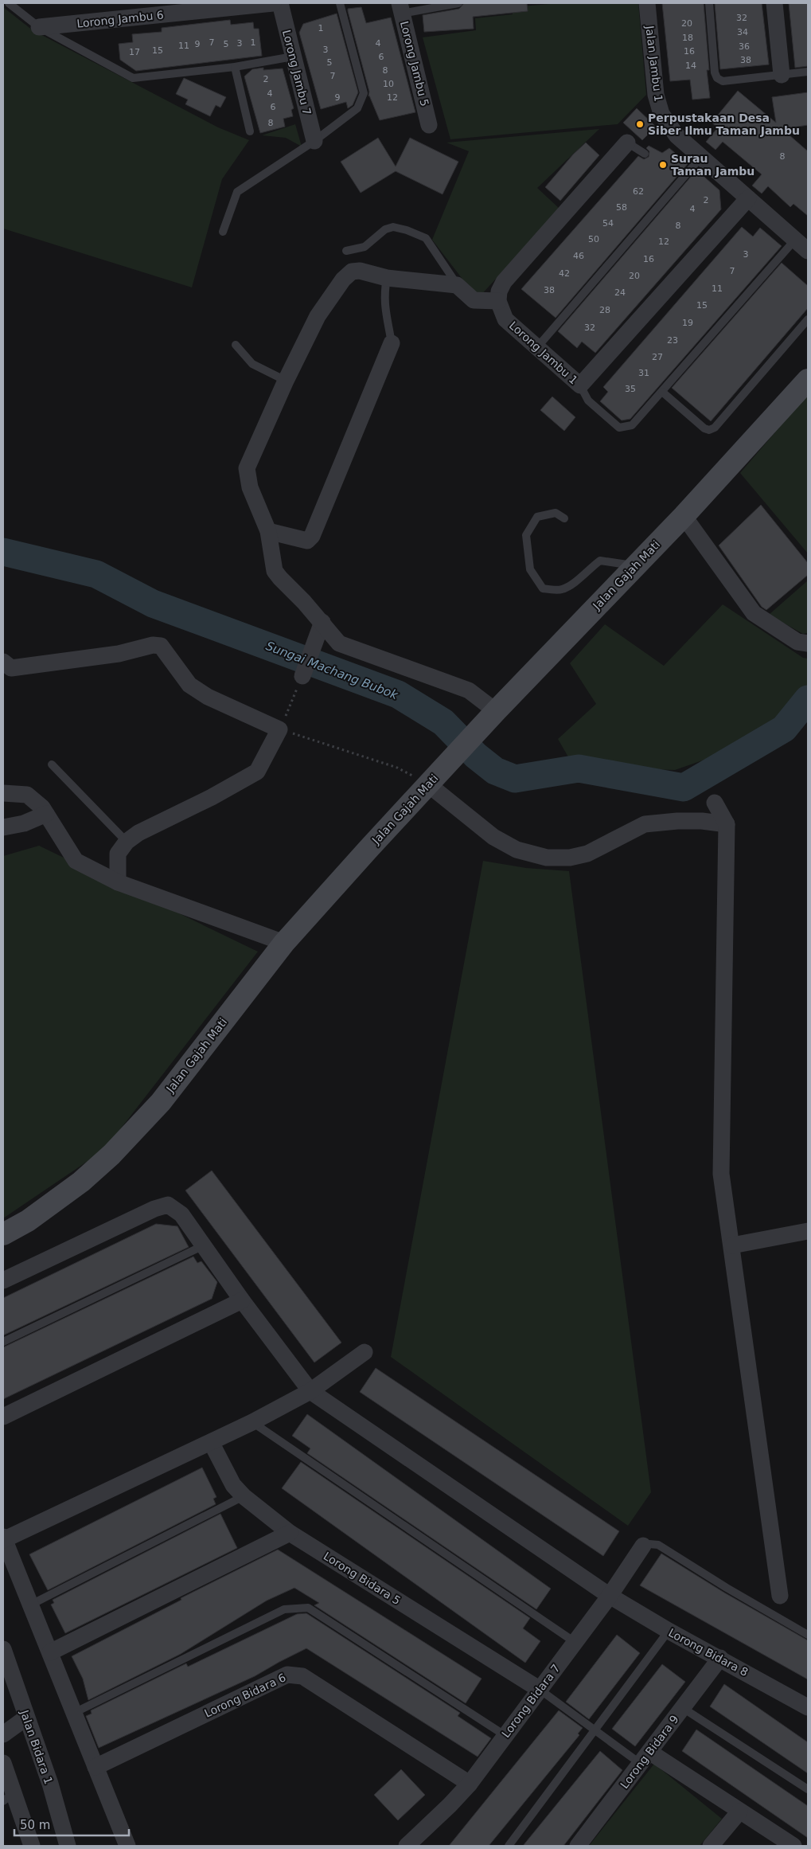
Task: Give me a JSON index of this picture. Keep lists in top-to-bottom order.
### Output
{
  "streets": {
    "main road": ["Jalan Gajah Mati"],
    "street": [
      "Lorong Jambu 6",
      "Lorong Jambu 5",
      "Jalan Jambu 1",
      "Lorong Jambu 7",
      "Lorong Jambu 1",
      "Lorong Bidara 5",
      "Lorong Bidara 8",
      "Lorong Bidara 6",
      "Lorong Bidara 7",
      "Jalan Bidara 1",
      "Lorong Bidara 9"
    ]
  },
  "crossings": [
    ["Jalan Jambu 1", "Lorong Jambu 1"],
    ["Lorong Bidara 5", "Lorong Bidara 7"],
    ["Lorong Bidara 8", "Lorong Bidara 7"],
    ["Lorong Bidara 8", "Lorong Bidara 9"],
    ["Lorong Bidara 6", "Lorong Bidara 7"]
  ],
  "water": ["Sungai Machang Bubok"],
  "places": ["Perpustakaan Desa Siber Ilmu Taman Jambu", "Surau Taman Jambu"],
  "house_numbers": [
    "32",
    "20",
    "1",
    "34",
    "18",
    "7",
    "1",
    "3",
    "4",
    "9",
    "5",
    "11",
    "36",
    "3",
    "15",
    "16",
    "17",
    "6",
    "38",
    "5",
    "14",
    "8",
    "7",
    "2",
    "10",
    "4",
    "9",
    "12",
    "6",
    "8",
    "8",
    "62",
    "2",
    "58",
    "4",
    "54",
    "8",
    "50",
    "12",
    "3",
    "46",
    "16",
    "7",
    "42",
    "20",
    "11",
    "38",
    "24",
    "15",
    "28",
    "19",
    "32",
    "23",
    "27",
    "31",
    "35"
  ],
  "scale_bar": "50 m"
}
